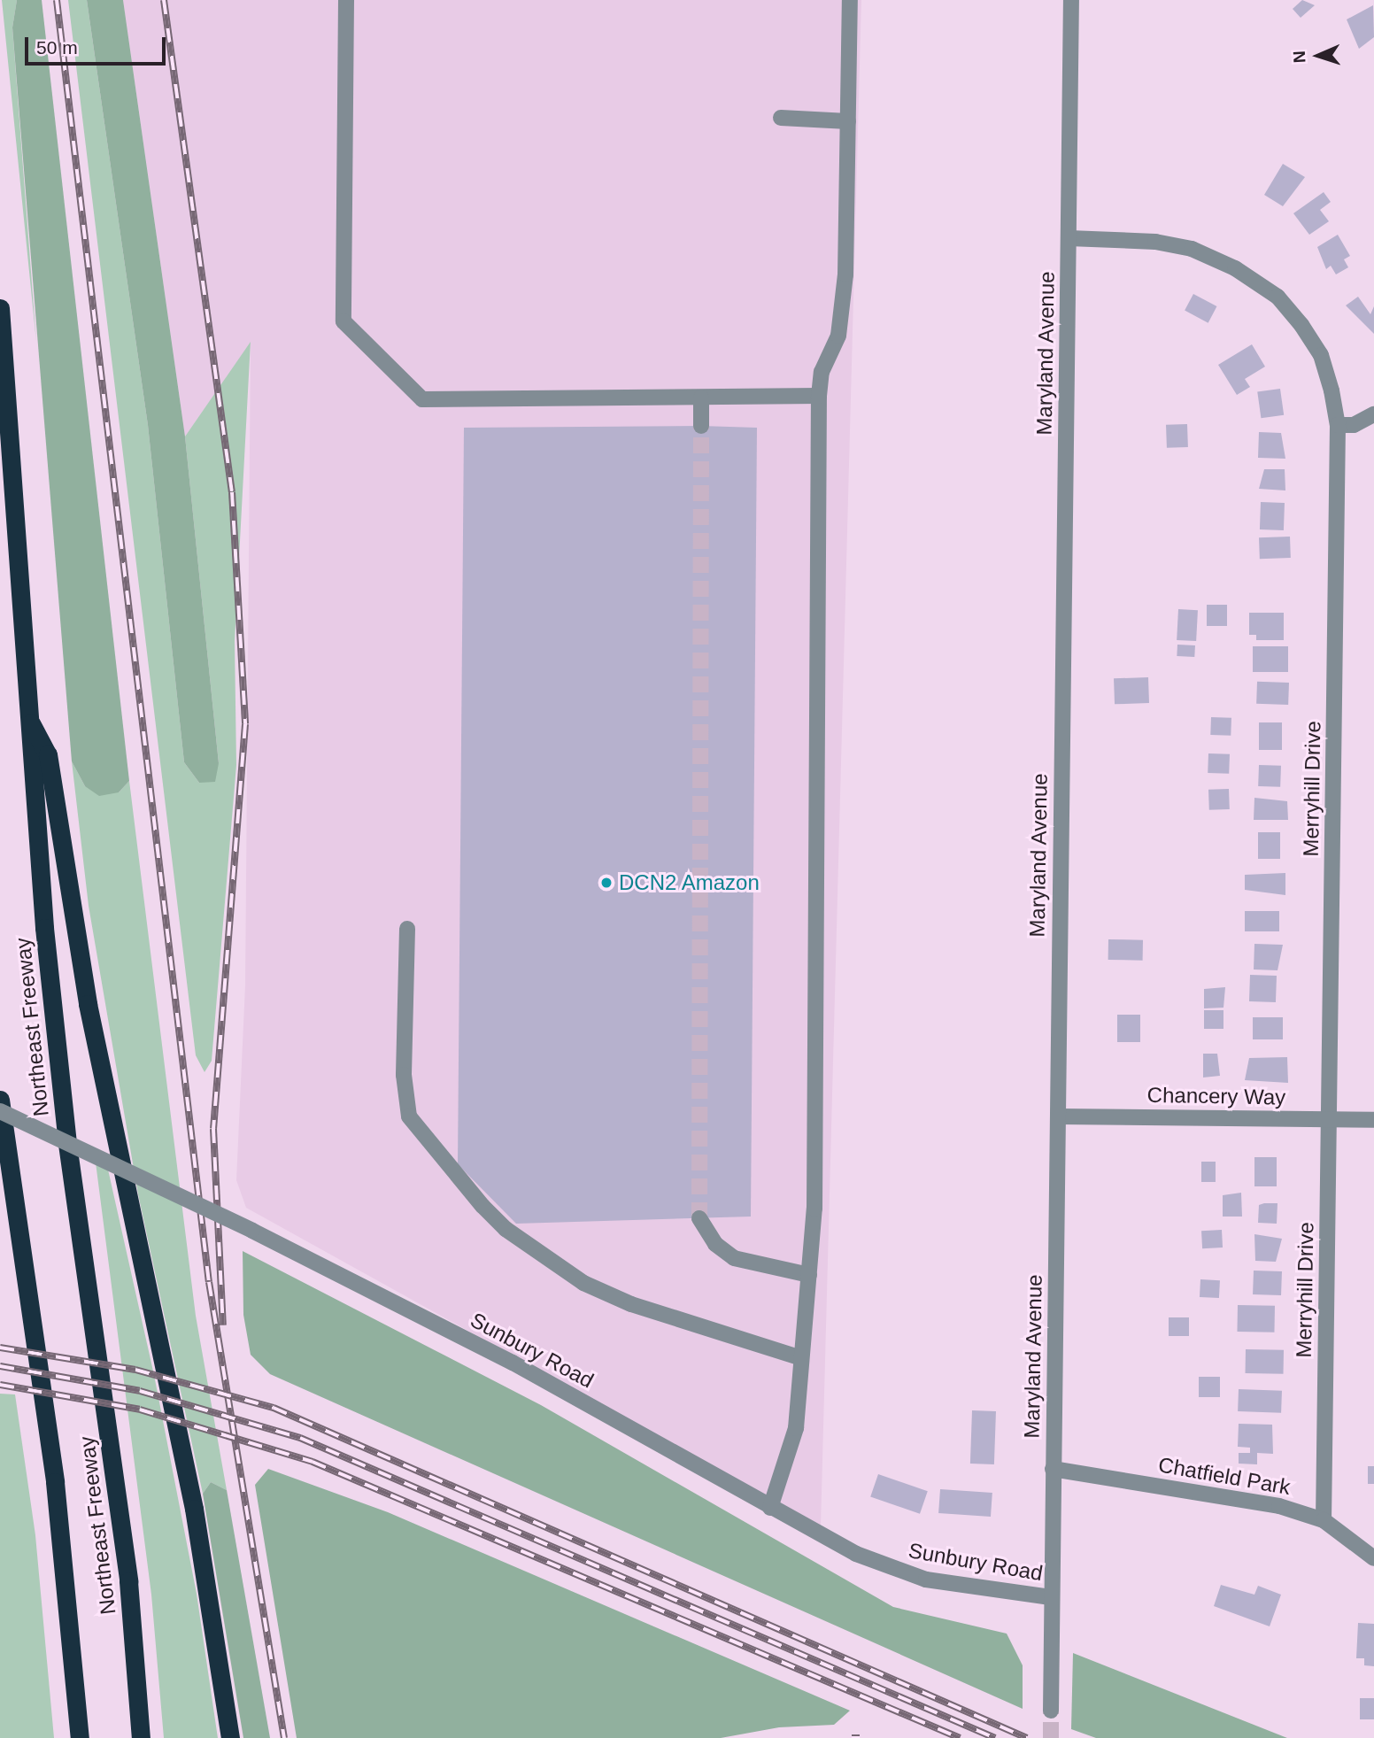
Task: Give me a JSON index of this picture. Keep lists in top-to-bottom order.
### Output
{
  "streets": {
    "highway": ["Northeast Freeway"],
    "street": [
      "Maryland Avenue",
      "Merryhill Drive",
      "Chancery Way",
      "Sunbury Road",
      "Chatfield Park"
    ]
  },
  "crossings": [
    ["Maryland Avenue", "Merryhill Drive"],
    ["Maryland Avenue", "Chancery Way"],
    ["Maryland Avenue", "Sunbury Road"],
    ["Maryland Avenue", "Chatfield Park"],
    ["Merryhill Drive", "Chancery Way"],
    ["Merryhill Drive", "Chatfield Park"]
  ],
  "places": ["DCN2 Amazon"],
  "scale_bar": "50 m",
  "north": "left"
}
